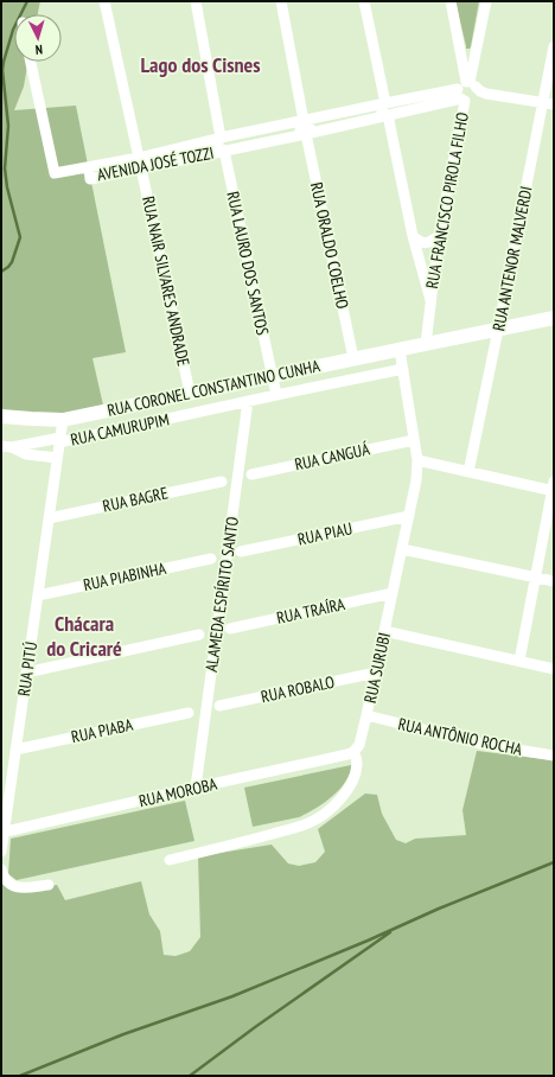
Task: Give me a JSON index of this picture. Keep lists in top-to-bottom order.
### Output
{
  "streets": {
    "street": [
      "AVENIDA JOSÉ TOZZI",
      "RUA FRANCISCO PIROLA FILHO",
      "RUA ORALDO COELHO",
      "RUA ANTENOR MALVERDI",
      "RUA LAURO DOS SANTOS",
      "RUA NAIR SILVARES ANDRADE",
      "RUA CORONEL CONSTANTINO CUNHA",
      "RUA CAMURUPIM",
      "RUA CANGUÁ",
      "RUA BAGRE",
      "RUA PIAU",
      "RUA PIABINHA",
      "ALAMEDA ESPÍRITO SANTO",
      "RUA TRAÍRA",
      "RUA SURUBI",
      "RUA PITÚ",
      "RUA ROBALO",
      "RUA PIABA",
      "RUA ANTÔNIO ROCHA",
      "RUA MOROBA"
    ]
  },
  "crossings": [
    ["AVENIDA JOSÉ TOZZI", "RUA FRANCISCO PIROLA FILHO"],
    ["AVENIDA JOSÉ TOZZI", "RUA ORALDO COELHO"],
    ["AVENIDA JOSÉ TOZZI", "RUA LAURO DOS SANTOS"],
    ["AVENIDA JOSÉ TOZZI", "RUA NAIR SILVARES ANDRADE"],
    ["RUA ORALDO COELHO", "RUA CORONEL CONSTANTINO CUNHA"],
    ["RUA ANTENOR MALVERDI", "RUA CORONEL CONSTANTINO CUNHA"],
    ["RUA LAURO DOS SANTOS", "RUA CORONEL CONSTANTINO CUNHA"],
    ["RUA LAURO DOS SANTOS", "RUA CAMURUPIM"],
    ["RUA NAIR SILVARES ANDRADE", "RUA CORONEL CONSTANTINO CUNHA"],
    ["RUA CORONEL CONSTANTINO CUNHA", "RUA SURUBI"],
    ["RUA CORONEL CONSTANTINO CUNHA", "RUA PITÚ"],
    ["RUA CAMURUPIM", "ALAMEDA ESPÍRITO SANTO"],
    ["RUA CAMURUPIM", "RUA SURUBI"],
    ["RUA CAMURUPIM", "RUA PITÚ"],
    ["RUA CANGUÁ", "RUA SURUBI"],
    ["RUA BAGRE", "RUA PITÚ"],
    ["RUA PIAU", "RUA SURUBI"],
    ["RUA PIABINHA", "RUA PITÚ"],
    ["ALAMEDA ESPÍRITO SANTO", "RUA MOROBA"],
    ["RUA TRAÍRA", "RUA SURUBI"],
    ["RUA SURUBI", "RUA ROBALO"],
    ["RUA SURUBI", "RUA ANTÔNIO ROCHA"],
    ["RUA SURUBI", "RUA MOROBA"],
    ["RUA PITÚ", "RUA PIABA"],
    ["RUA PITÚ", "RUA MOROBA"]
  ],
  "districts": ["Lago dos Cisnes", "Chácara do Cricaré"],
  "north": "bottom"
}
